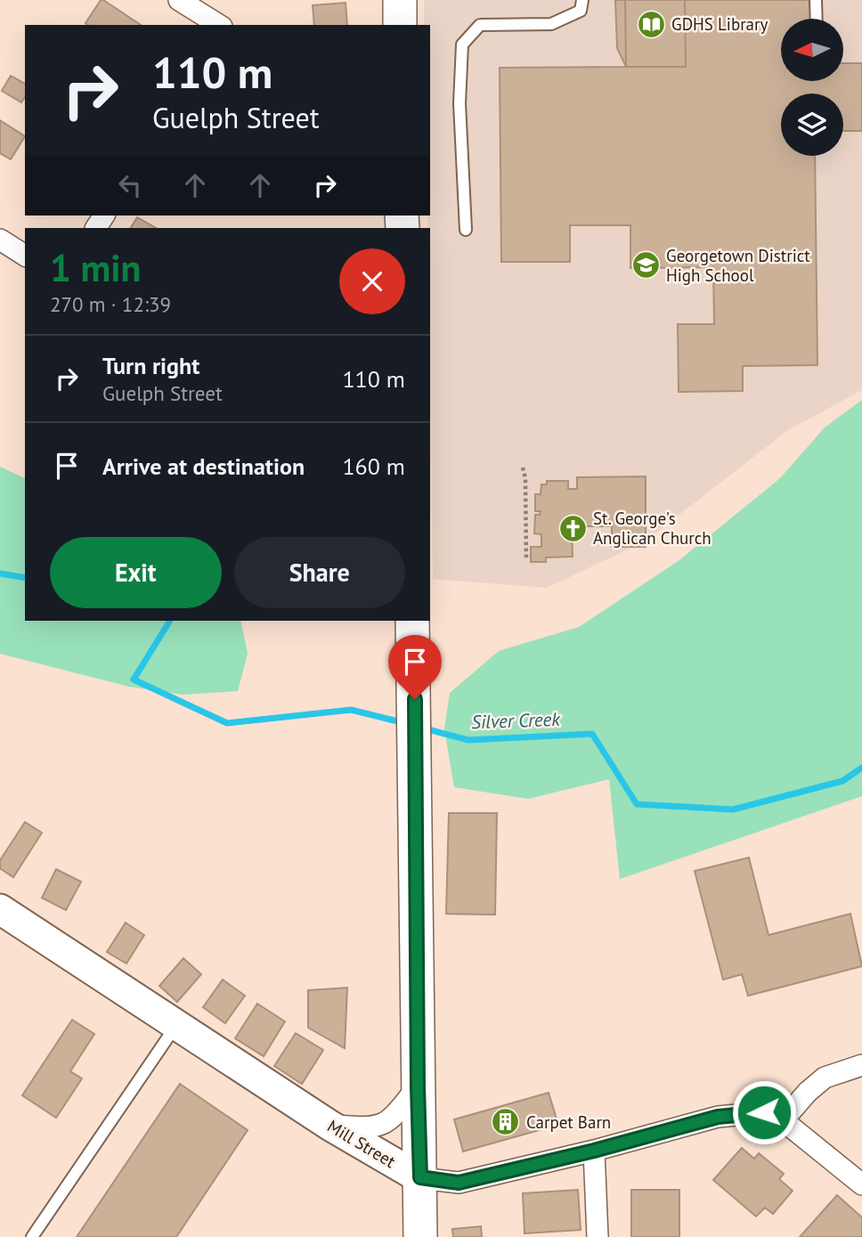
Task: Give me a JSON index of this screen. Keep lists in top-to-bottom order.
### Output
{
  "streets": {
    "street": ["Mill Street"]
  },
  "water": ["Silver Creek"],
  "places": {
    "library": ["GDHS Library"],
    "school or university": ["Georgetown District High School"],
    "church": ["St. George's Anglican Church"],
    "building": ["Carpet Barn"]
  },
  "north": "left",
  "page": {
    "turn": ["110 m", "Guelph Street"],
    "heading": ["1 min", "270 m · 12:39"],
    "list": [
      {
        "name": "Turn right",
        "note": "Guelph Street",
        "value": "110 m"
      },
      {
        "name": "Arrive at destination",
        "value": "160 m"
      }
    ],
    "buttons": ["Exit", "Share"]
  }
}
